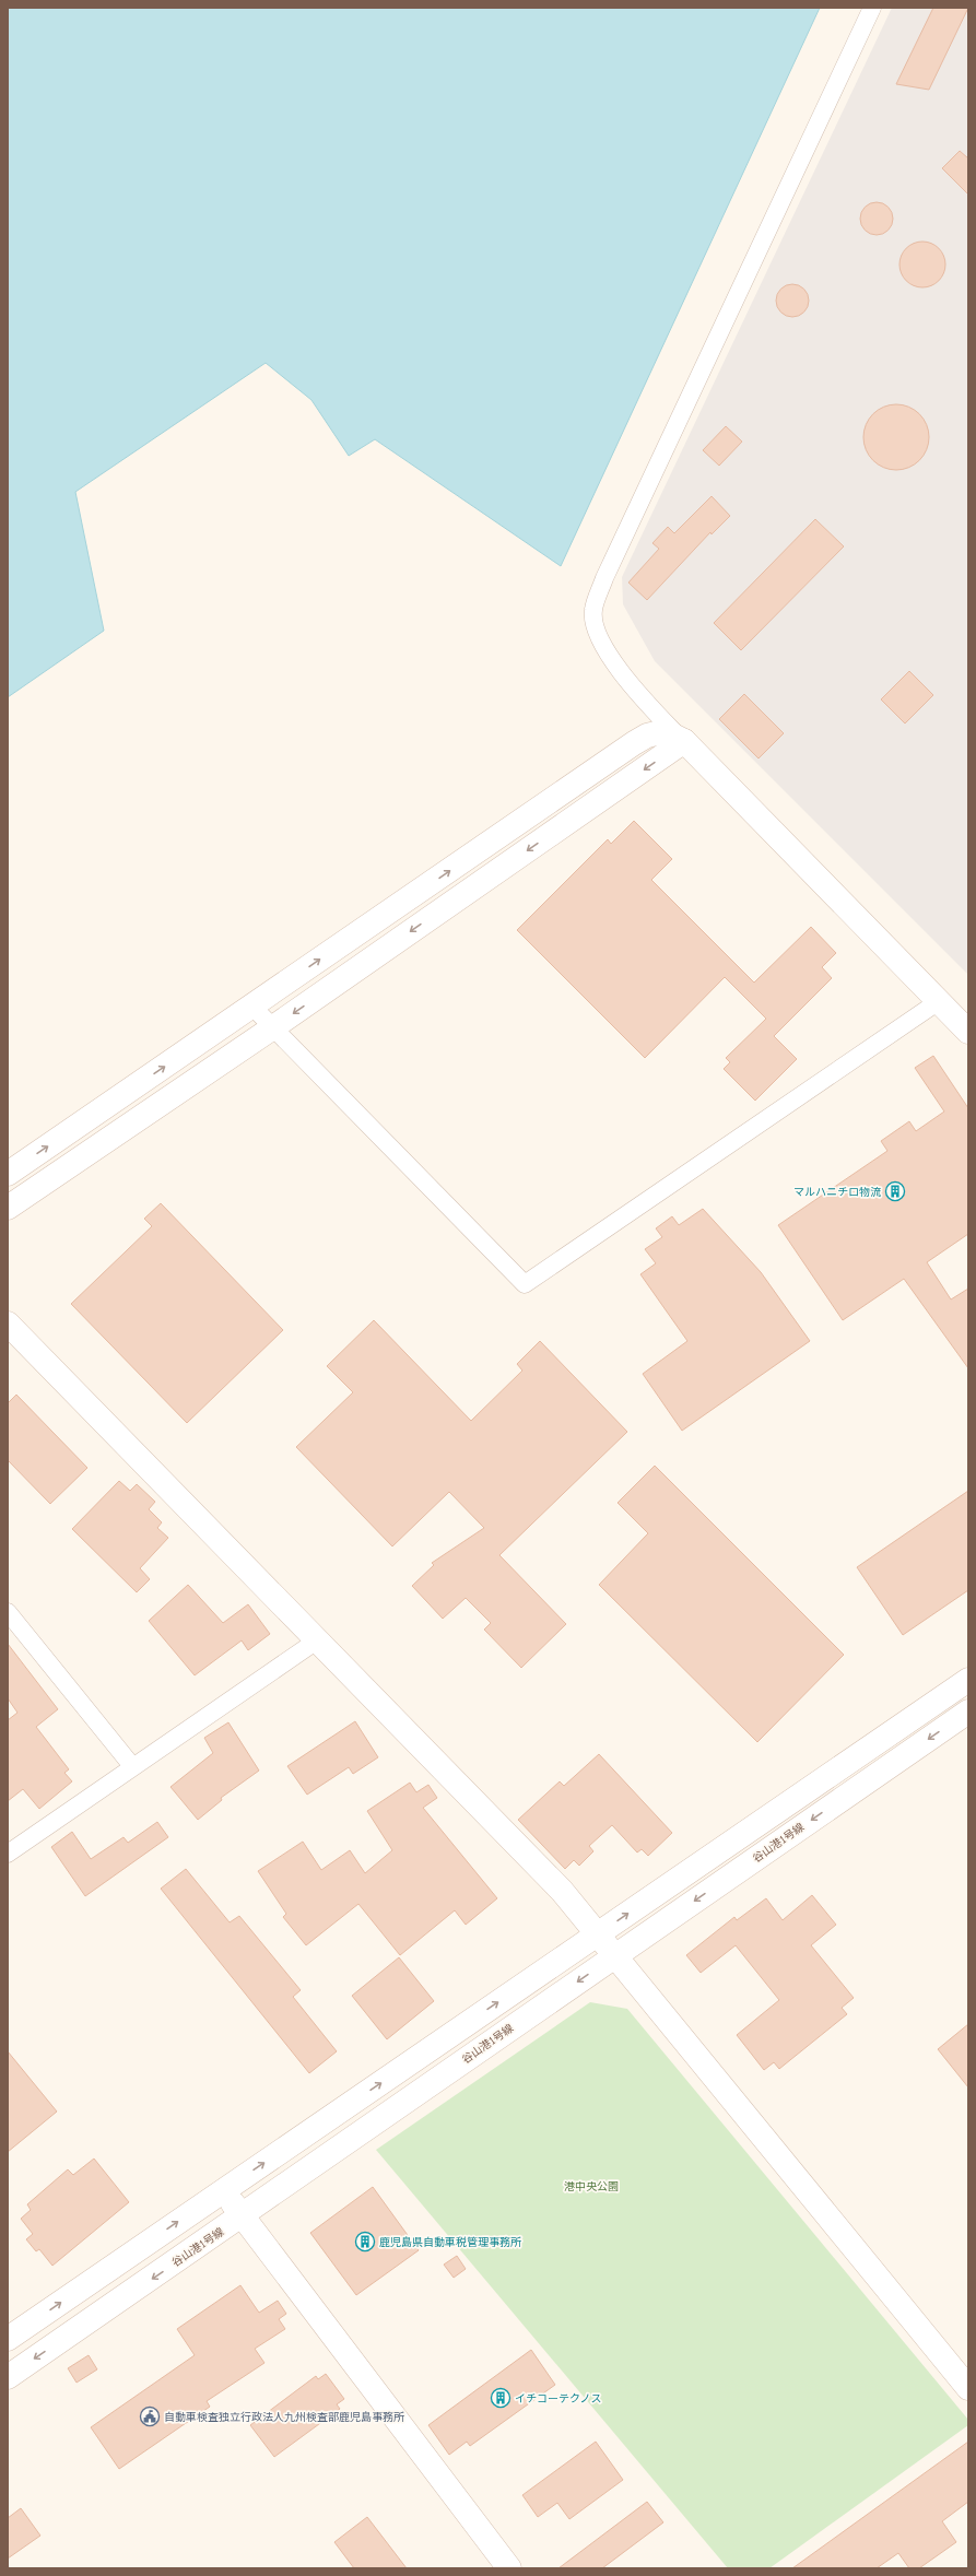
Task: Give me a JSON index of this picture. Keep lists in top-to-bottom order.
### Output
{
  "streets": {
    "street": ["谷山港1号線"]
  },
  "parks": ["港中央公園"],
  "places": {
    "building": ["マルハニチロ物流", "鹿児島県自動車税管理事務所", "イチコーテクノス"],
    "public building": ["自動車検査独立行政法人九州検査部鹿児島事務所"]
  }
}
